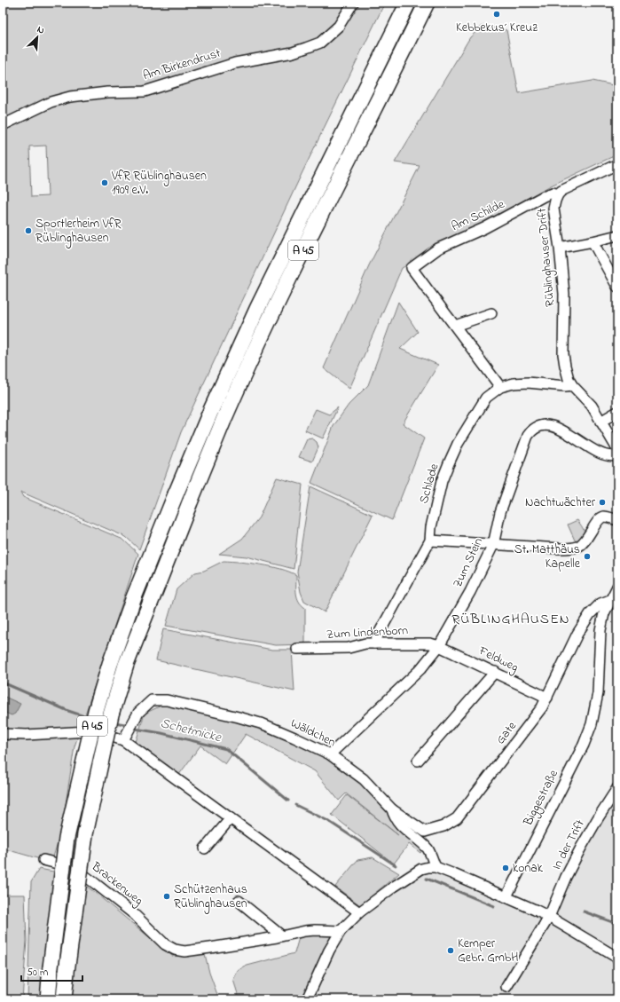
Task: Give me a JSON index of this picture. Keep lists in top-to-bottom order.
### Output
{
  "streets": {
    "highway": ["A 45"],
    "street": [
      "Am Birkendrust",
      "Am Schilde",
      "Rüblinghauser Drift",
      "Schlade",
      "Zum Stein",
      "Zum Lindenborn",
      "Feldweg",
      "Wäldchen",
      "Gate",
      "Biggestraße",
      "In der Trift",
      "Brackenweg"
    ]
  },
  "crossings": [
    ["Am Schilde", "Rüblinghauser Drift"],
    ["Rüblinghauser Drift", "Schlade"],
    ["Schlade", "Zum Lindenborn"],
    ["Zum Stein", "Zum Lindenborn"],
    ["Zum Stein", "Feldweg"],
    ["Zum Stein", "Wäldchen"],
    ["Zum Lindenborn", "Feldweg"],
    ["Feldweg", "Gate"],
    ["Wäldchen", "Gate"],
    ["Gate", "Biggestraße"]
  ],
  "districts": ["RÜBLINGHAUSEN"],
  "water": ["Schetmicke"],
  "places": [
    "Kebbekus´ Kreuz",
    "VfR Rüblinghausen 1909 e.V.",
    "Sportlerheim VfR Rüblinghausen",
    "Nachtwächter",
    "St. Matthäus Kapelle",
    "konak",
    "Schützenhaus Rüblinghausen",
    "Kemper Gebr. GmbH"
  ],
  "scale_bar": "50 m",
  "north": "top right"
}
